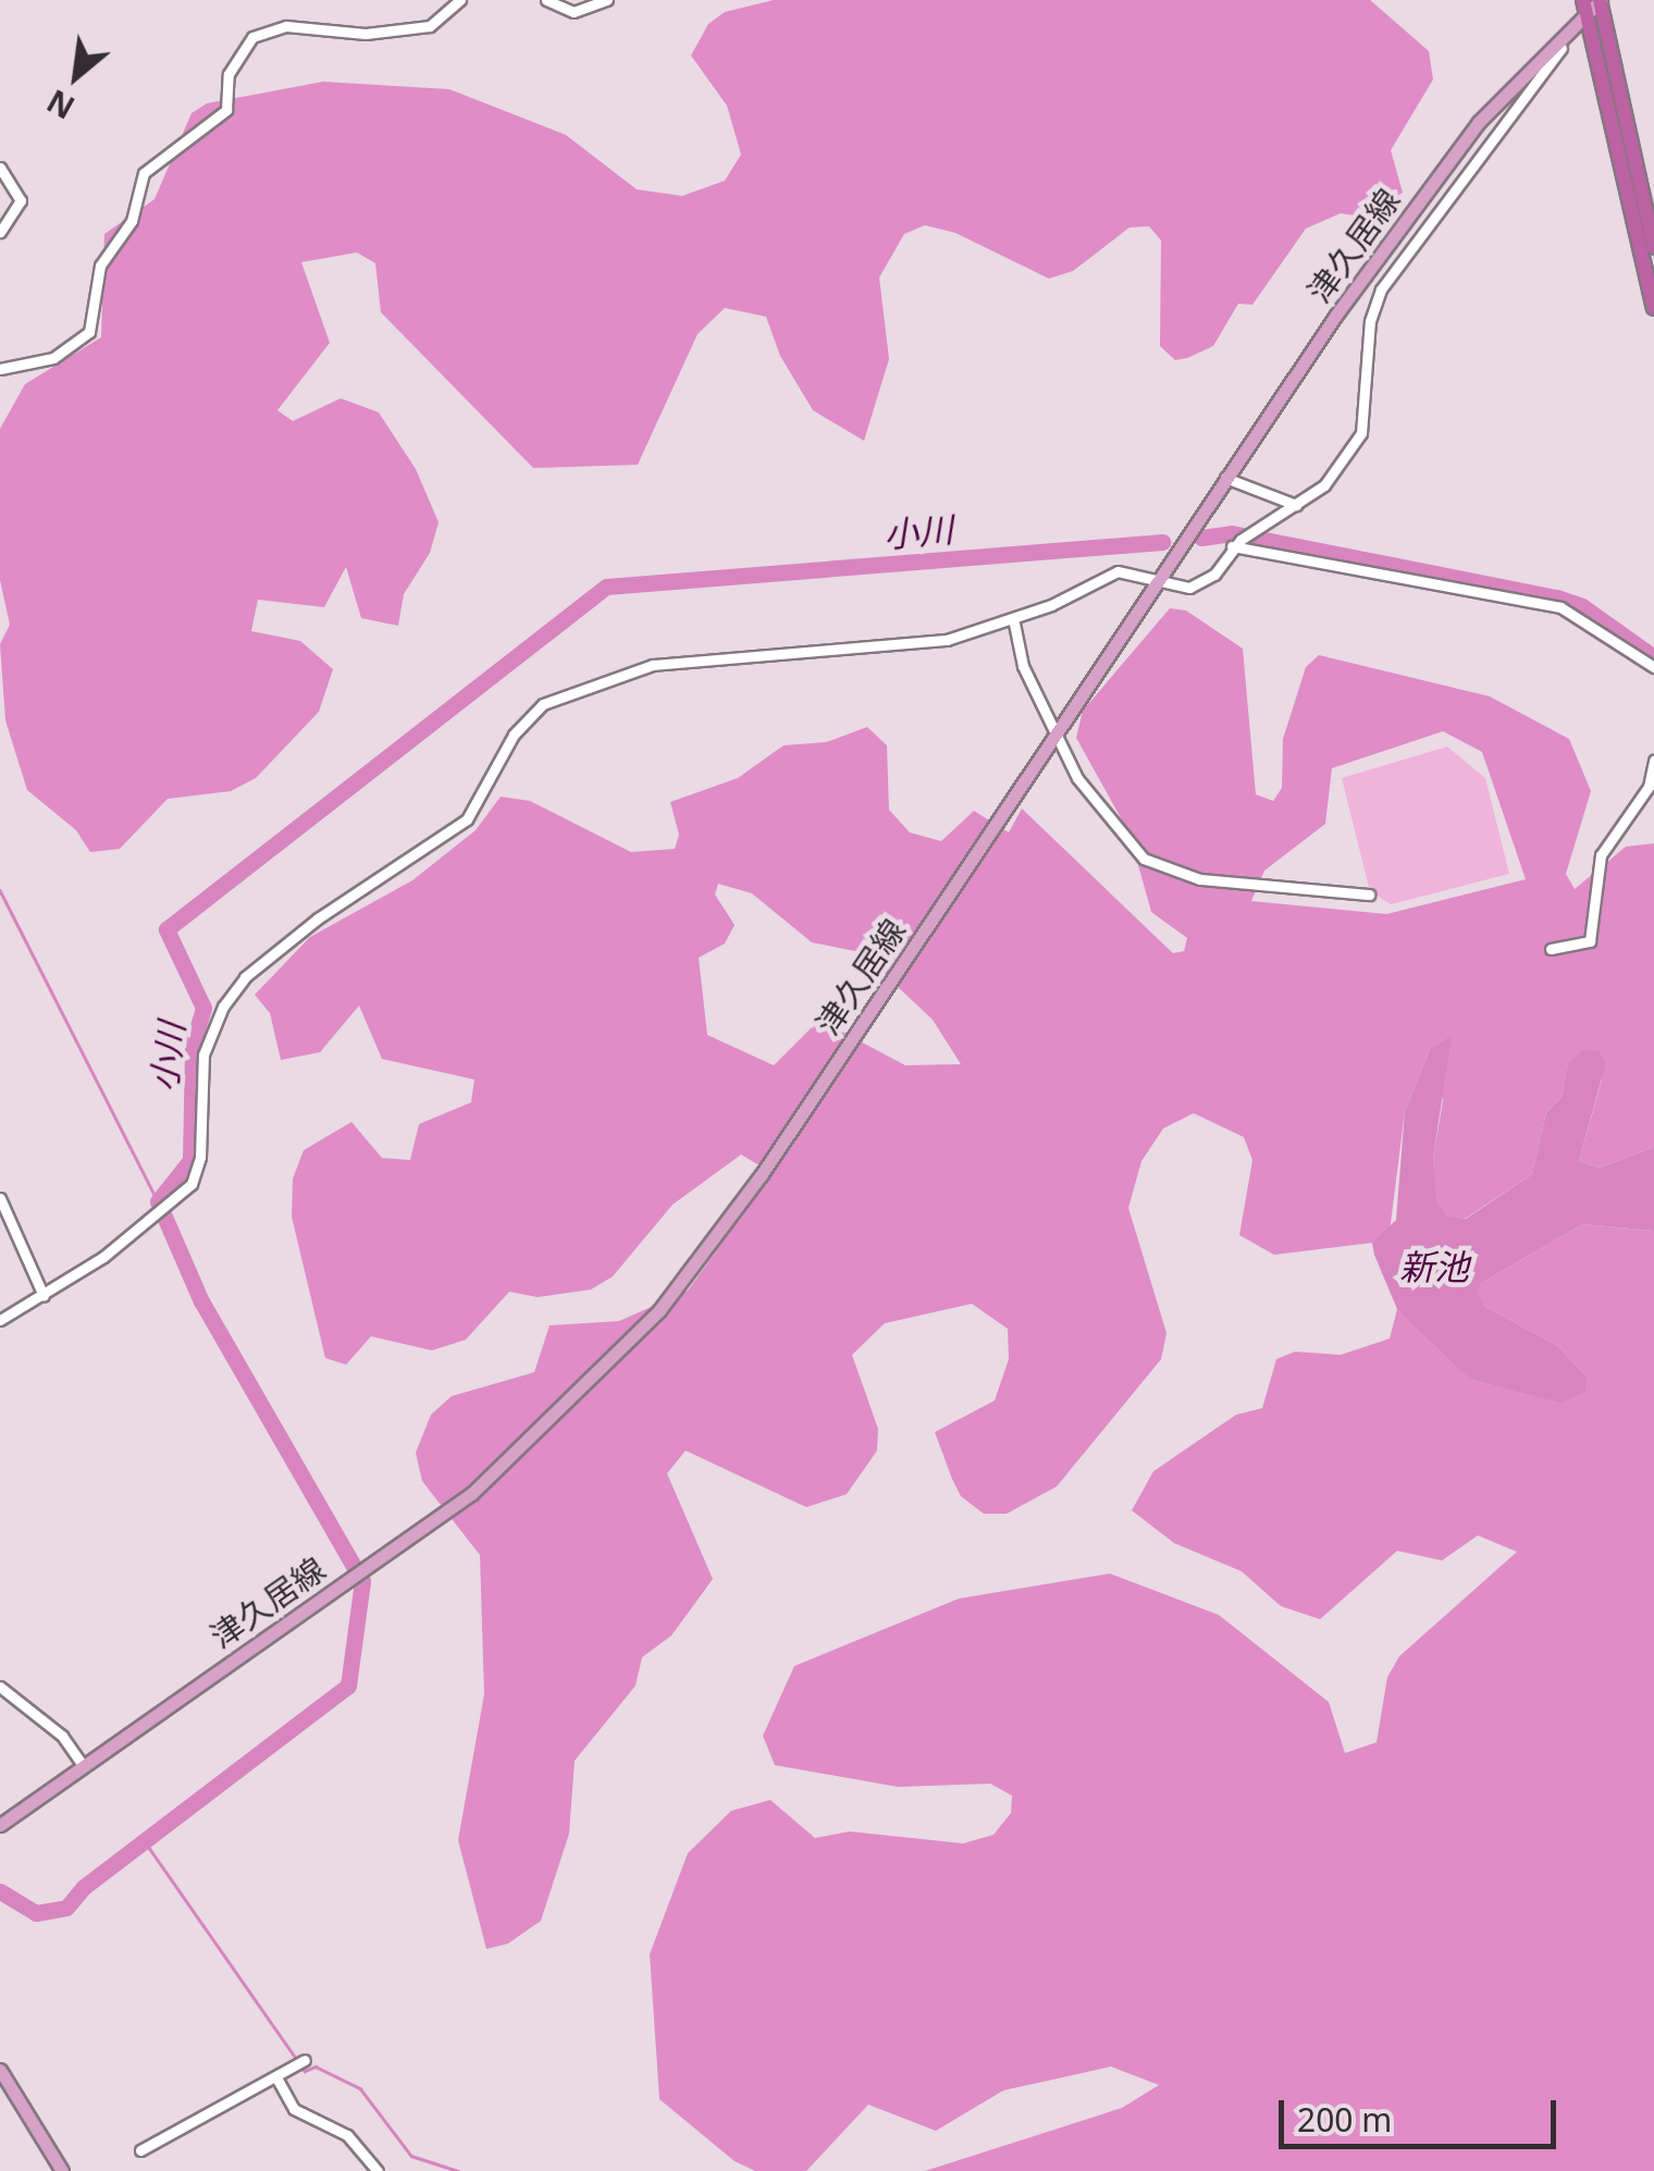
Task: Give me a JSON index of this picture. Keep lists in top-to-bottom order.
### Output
{
  "streets": {
    "main road": ["津久居線"]
  },
  "water": ["小川", "新池"],
  "scale_bar": "200 m",
  "north": "bottom left"
}
